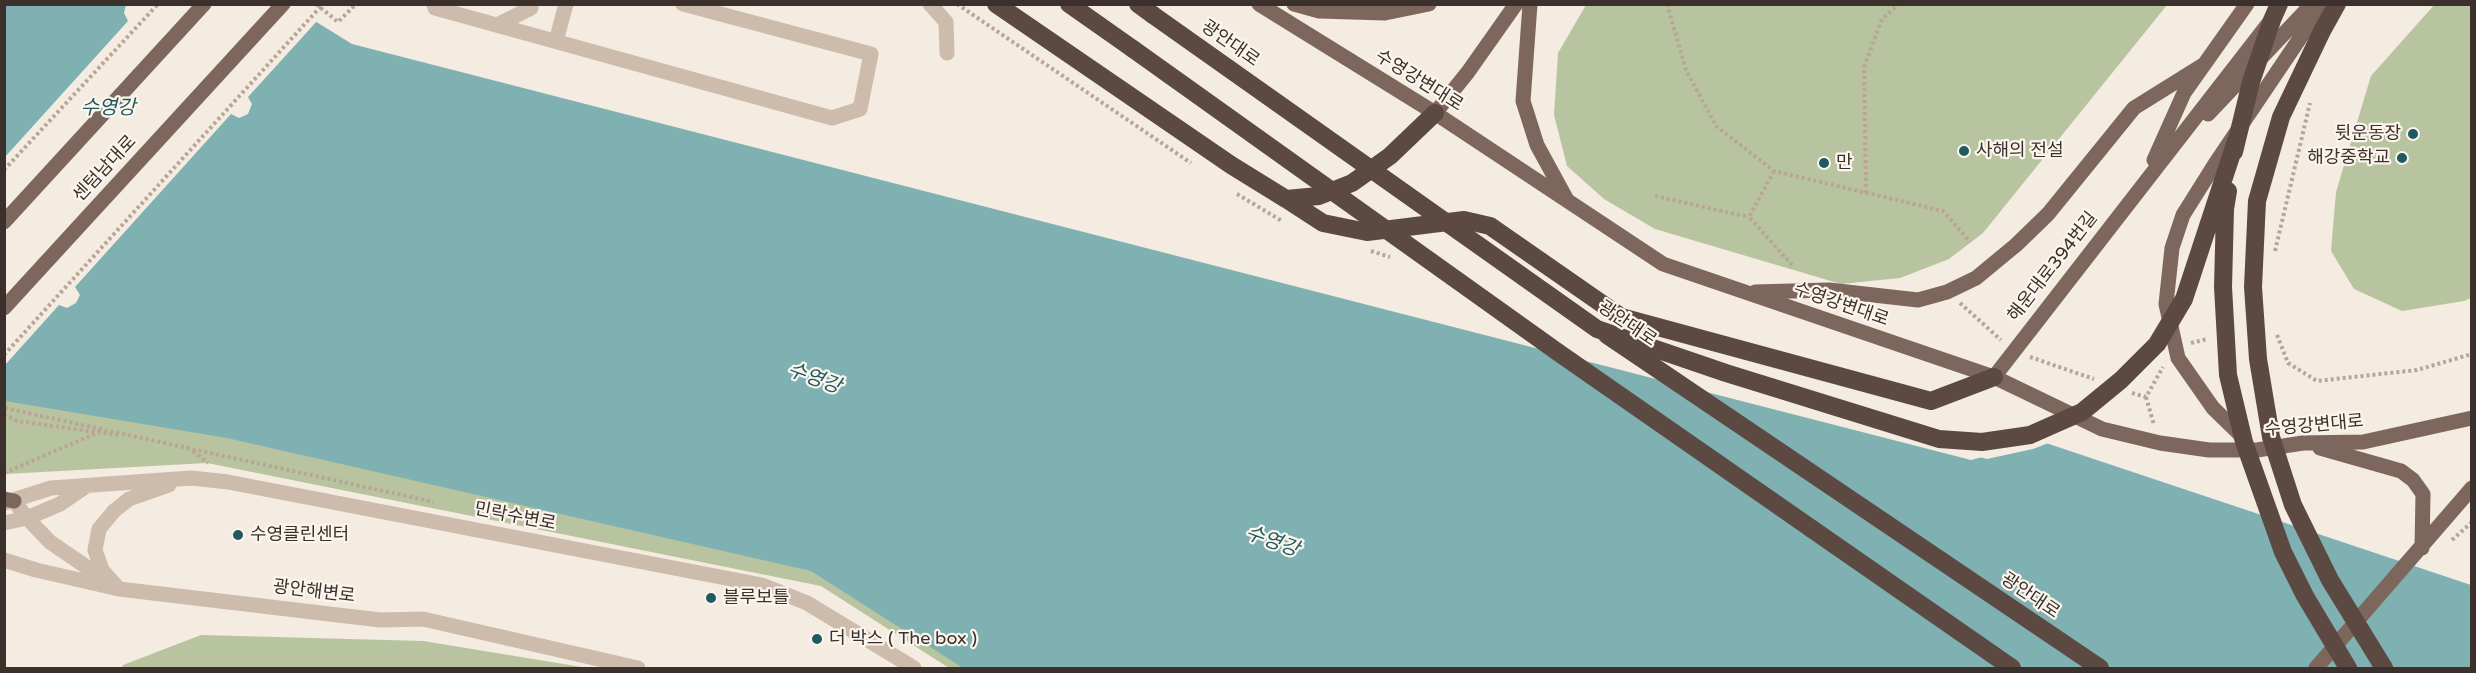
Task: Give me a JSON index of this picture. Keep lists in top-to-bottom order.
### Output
{
  "streets": {
    "highway": ["광안대로"],
    "main road": ["수영강변대로", "센텀남대로", "해운대로394번길"],
    "street": ["민락수변로", "광안해변로"]
  },
  "crossings": [
    ["수영강변대로", "해운대로394번길"],
    ["민락수변로", "광안해변로"]
  ],
  "water": ["수영강"],
  "places": [
    "뒷운동장",
    "사해의 전설",
    "해강중학교",
    "만",
    "수영클린센터",
    "블루보틀",
    "더 박스 ( The box )"
  ]
}
